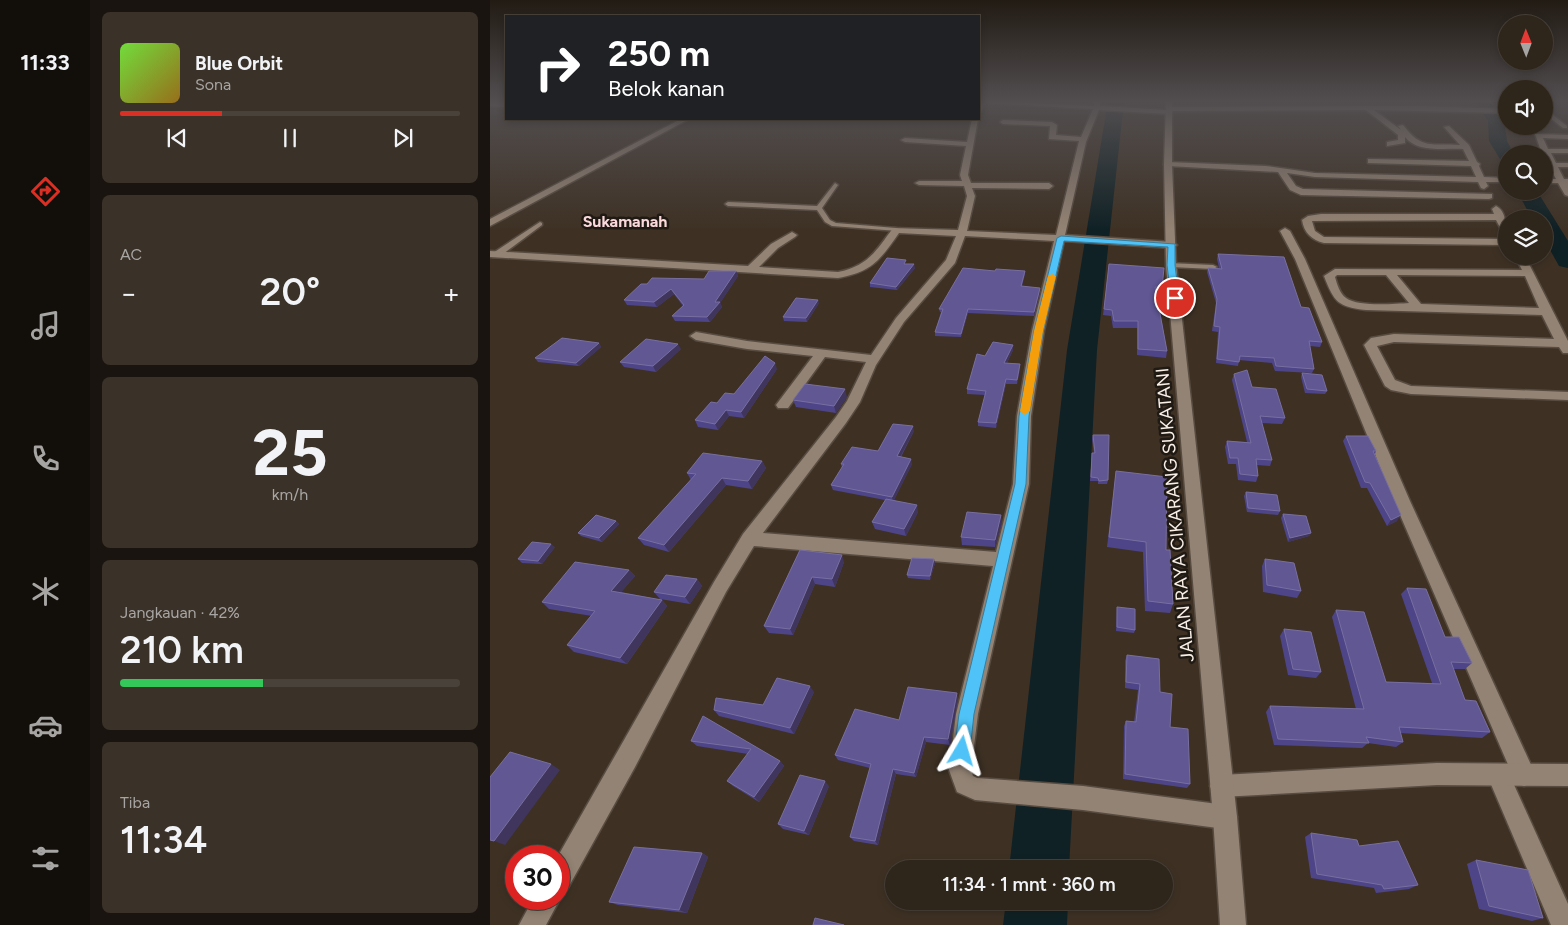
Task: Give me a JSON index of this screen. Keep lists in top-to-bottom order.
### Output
{
  "streets": {
    "street": ["JALAN RAYA CIKARANG SUKATANI"]
  },
  "districts": ["Sukamanah"],
  "north": "top",
  "page": {
    "tabs": "11:33",
    "turn": ["250 m", "Belok kanan"],
    "song": ["Blue Orbit", "Sona"],
    "tile": [
      "AC",
      ["25", "km/h"],
      ["Jangkauan · 42%", "210 km"],
      ["Tiba", "11:34"]
    ],
    "heat": ["−", "20°", "+"],
    "limit": "30",
    "trip": "11:34 · 1 mnt · 360 m"
  }
}
